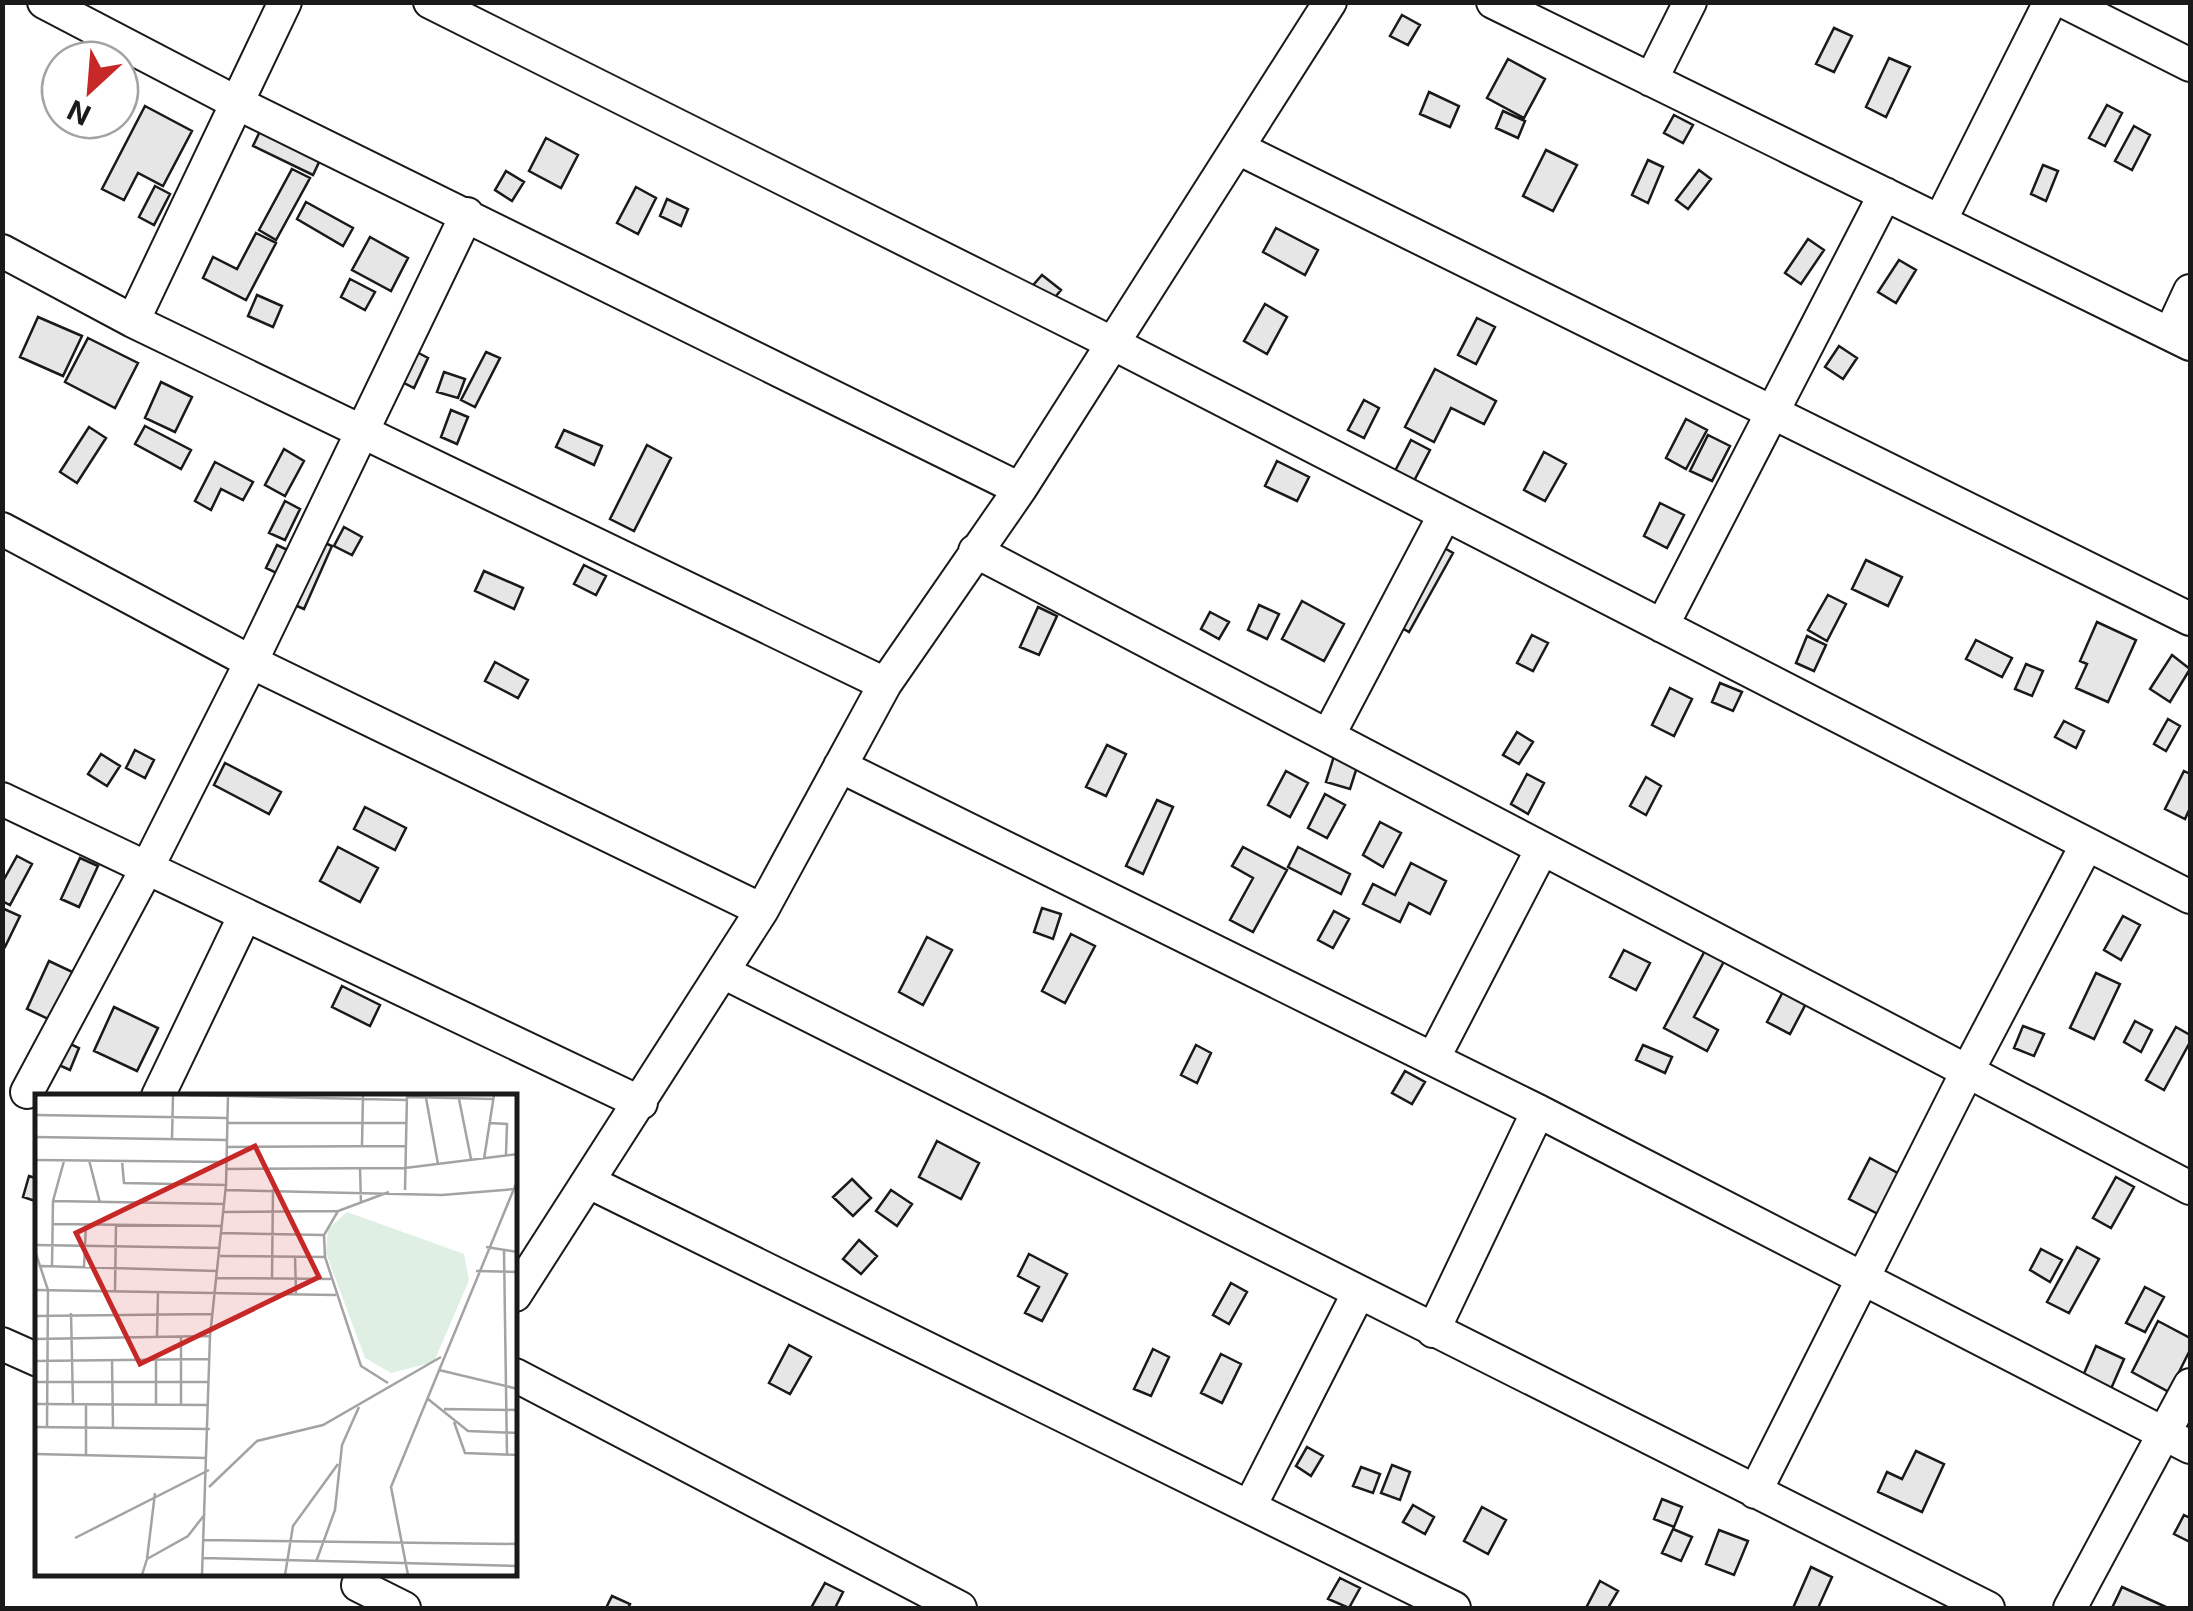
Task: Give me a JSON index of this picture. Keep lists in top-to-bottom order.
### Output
{
  "north": "bottom left"
}
